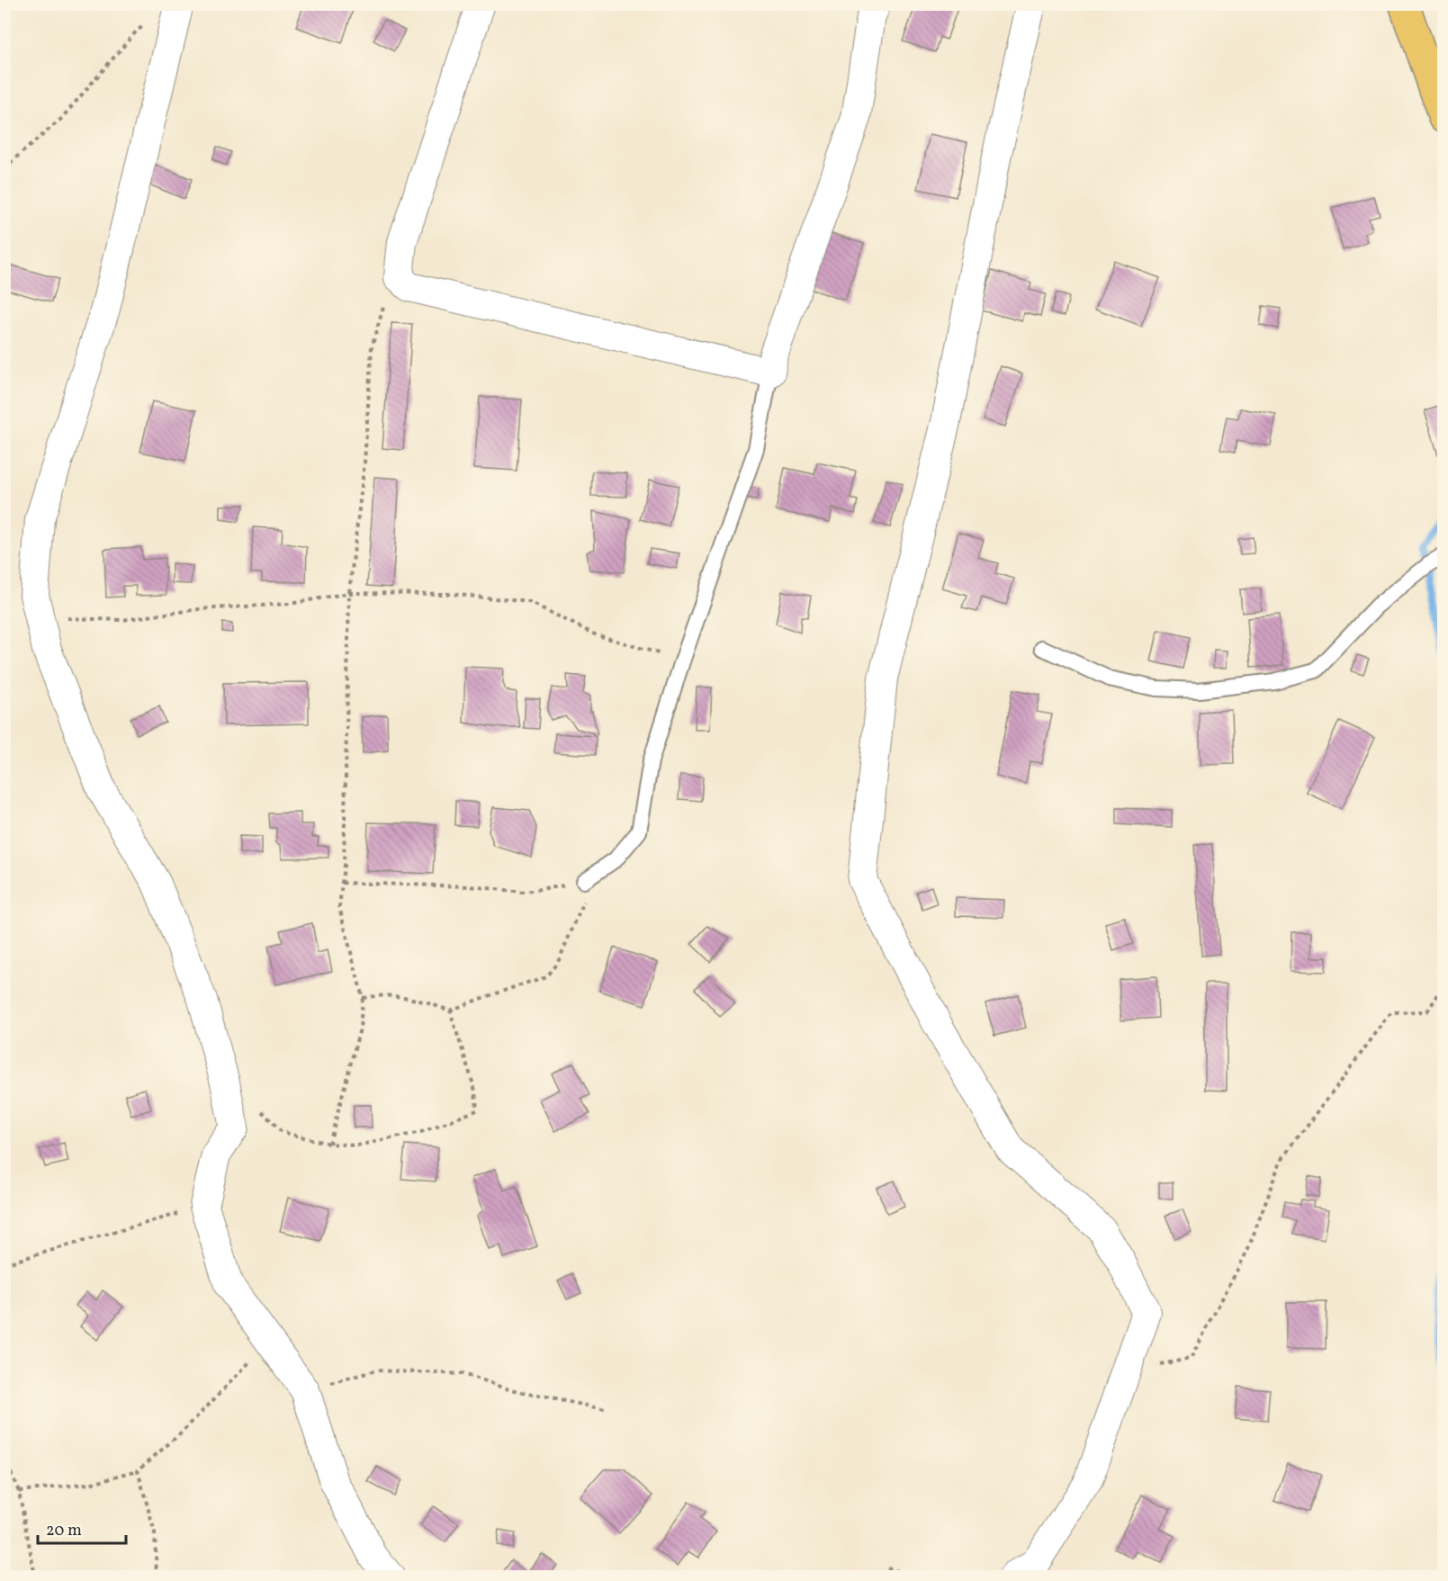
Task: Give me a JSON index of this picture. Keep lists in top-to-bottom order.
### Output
{
  "scale_bar": "20 m"
}
